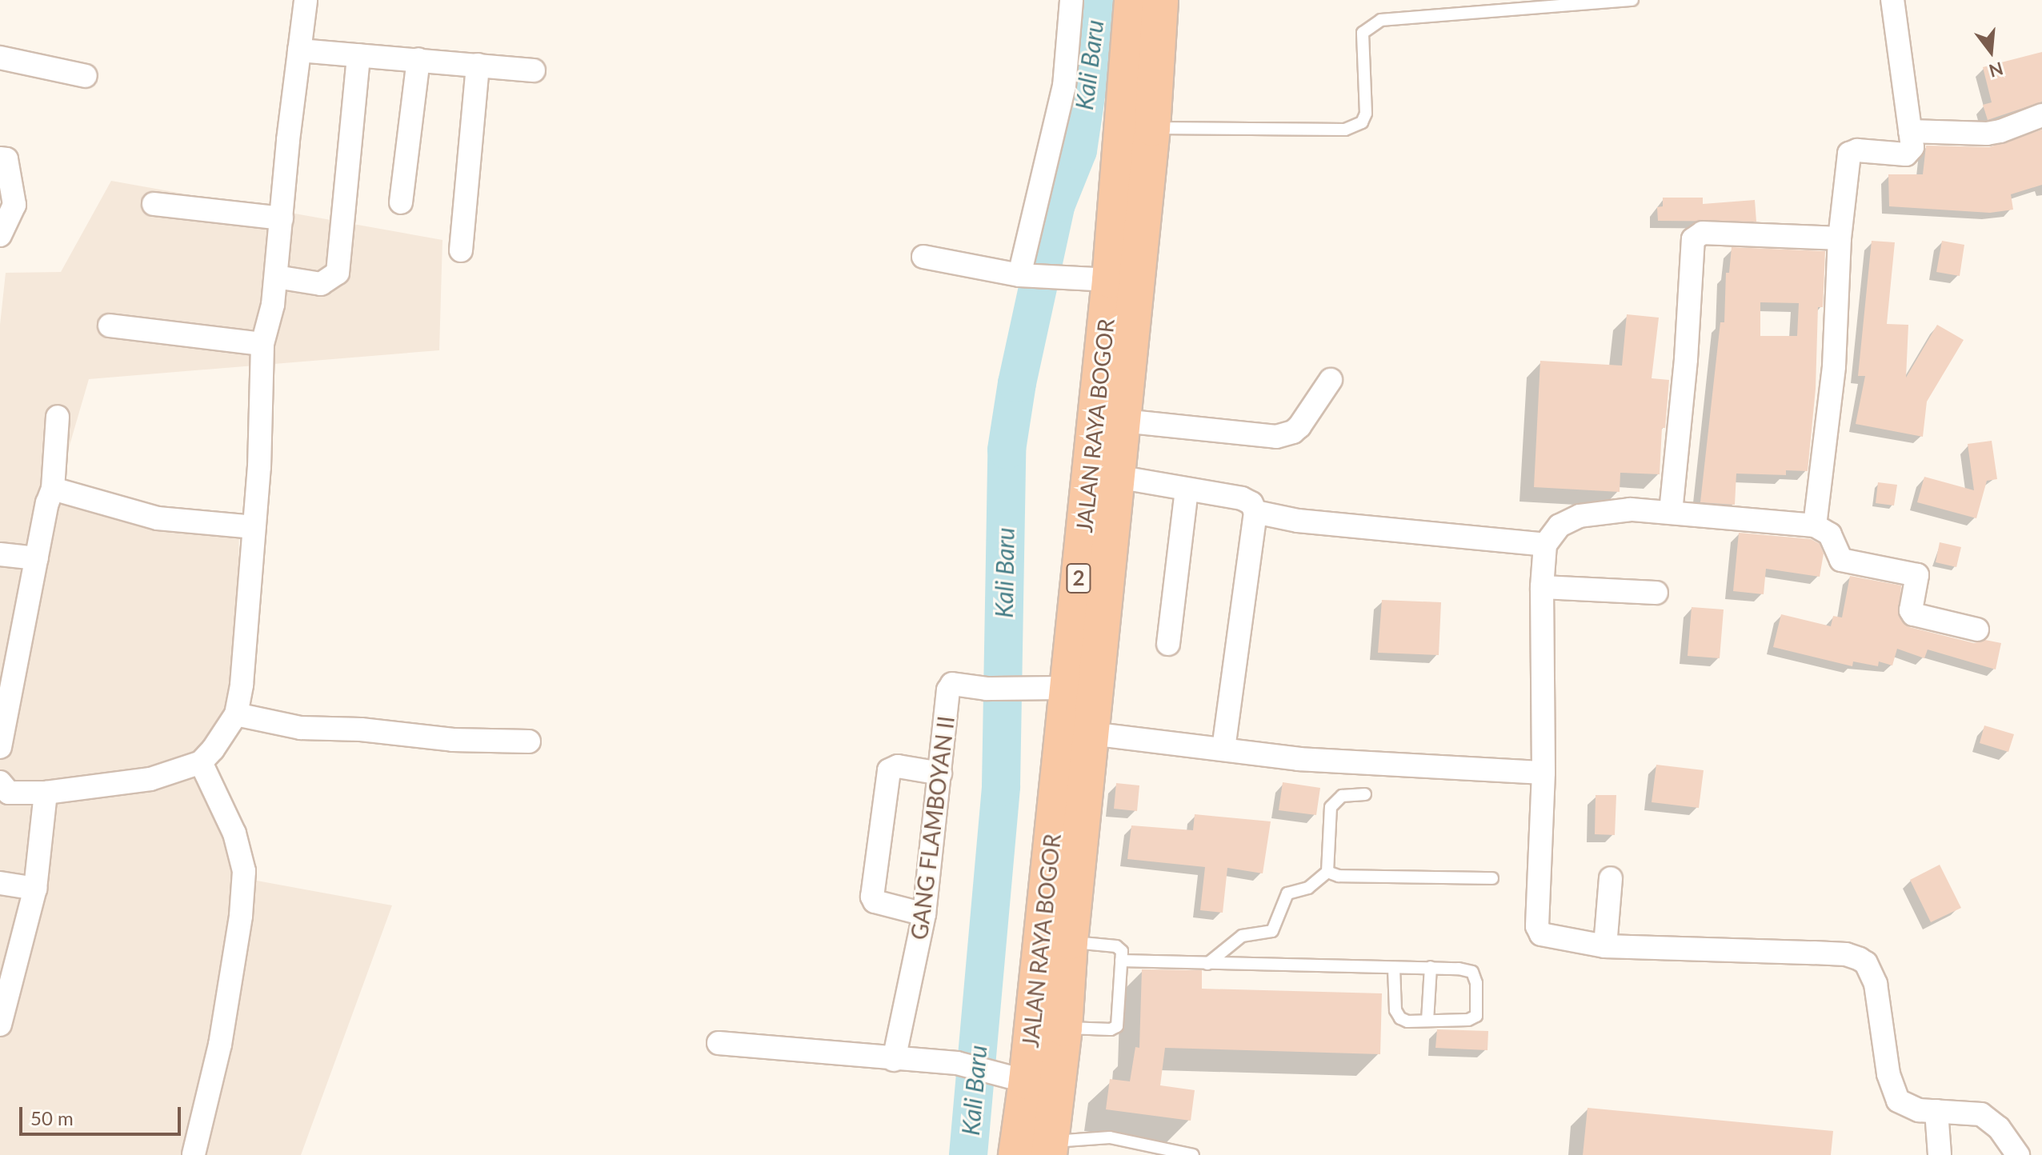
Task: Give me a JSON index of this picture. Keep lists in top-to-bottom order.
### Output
{
  "streets": {
    "highway": ["JALAN RAYA BOGOR", "2"],
    "street": ["GANG FLAMBOYAN II"]
  },
  "crossings": [
    ["JALAN RAYA BOGOR", "GANG FLAMBOYAN II"]
  ],
  "water": ["Kali Baru"],
  "scale_bar": "50 m",
  "north": "bottom"
}
